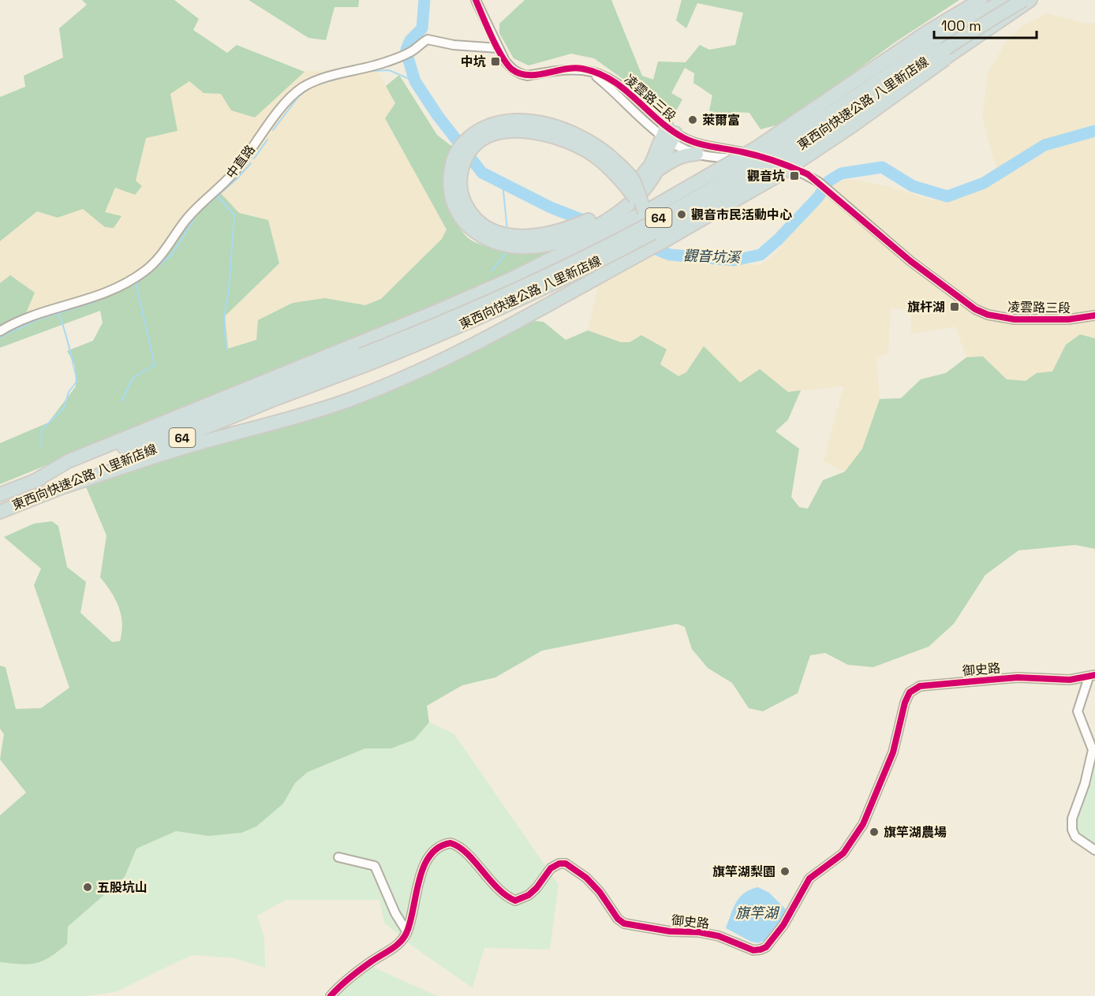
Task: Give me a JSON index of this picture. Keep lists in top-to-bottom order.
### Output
{
  "streets": {
    "highway": ["東西向快速公路 八里新店線", "64"],
    "street": ["凌雲路三段", "中直路", "御史路"]
  },
  "crossings": [
    ["凌雲路三段", "中直路"]
  ],
  "water": ["觀音坑溪", "旗竿湖"],
  "places": {
    "transit": ["中坑", "觀音坑", "旗杆湖"],
    "other": [
      "萊爾富",
      "觀音市民活動中心",
      "旗竿湖農場",
      "旗竿湖梨園",
      "五股坑山"
    ]
  },
  "scale_bar": "100 m"
}
